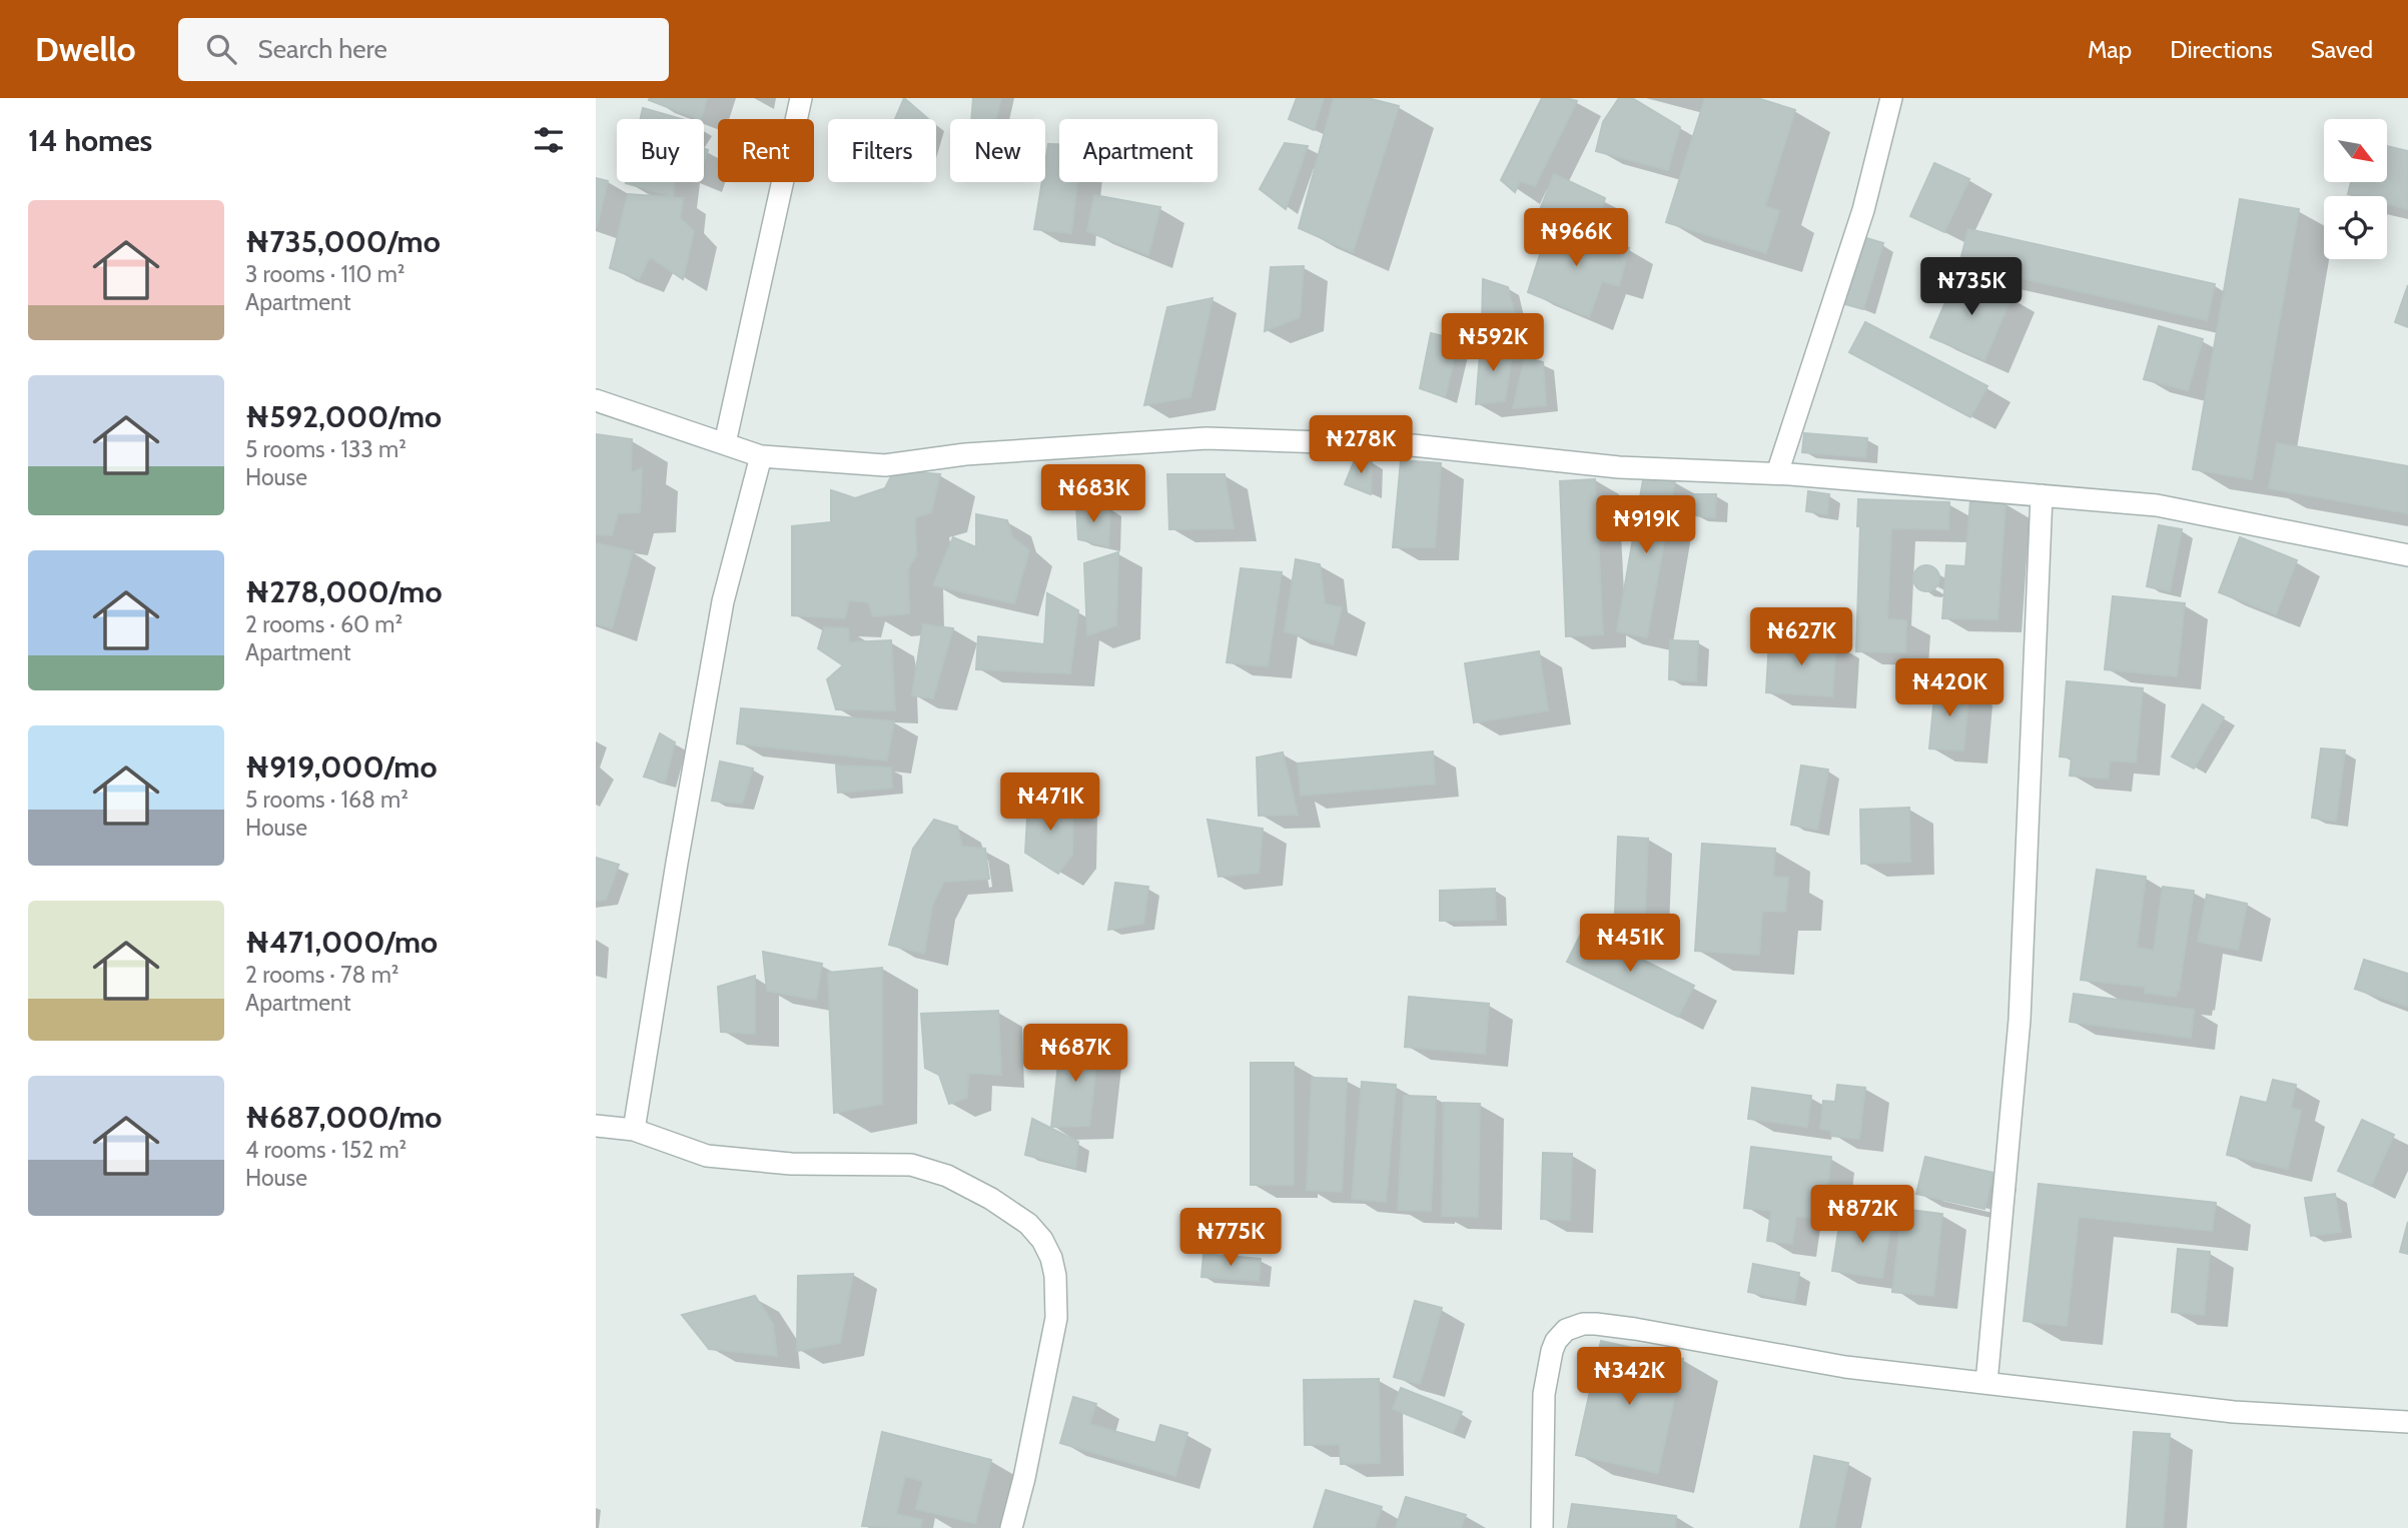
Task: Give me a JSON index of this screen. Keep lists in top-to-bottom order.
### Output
{
  "north": "bottom right",
  "page": {
    "header": "Dwello",
    "search": "Search here",
    "nav": ["Map", "Directions", "Saved"],
    "heading": "14 homes",
    "chip": [
      "Buy",
      "Rent",
      "Filters",
      "New",
      "Apartment"
    ],
    "list": [
      {
        "name": "₦735,000/mo",
        "note": "3 rooms · 110 m² · Apartment"
      },
      {
        "name": "₦592,000/mo",
        "note": "5 rooms · 133 m² · House"
      },
      {
        "name": "₦278,000/mo",
        "note": "2 rooms · 60 m² · Apartment"
      },
      {
        "name": "₦919,000/mo",
        "note": "5 rooms · 168 m² · House"
      },
      {
        "name": "₦471,000/mo",
        "note": "2 rooms · 78 m² · Apartment"
      },
      {
        "name": "₦687,000/mo",
        "note": "4 rooms · 152 m² · House"
      }
    ],
    "price": [
      "₦966K",
      "₦735K",
      "₦592K",
      "₦278K",
      "₦683K",
      "₦919K",
      "₦627K",
      "₦420K",
      "₦471K",
      "₦451K",
      "₦687K",
      "₦872K",
      "₦775K",
      "₦342K"
    ]
  }
}
